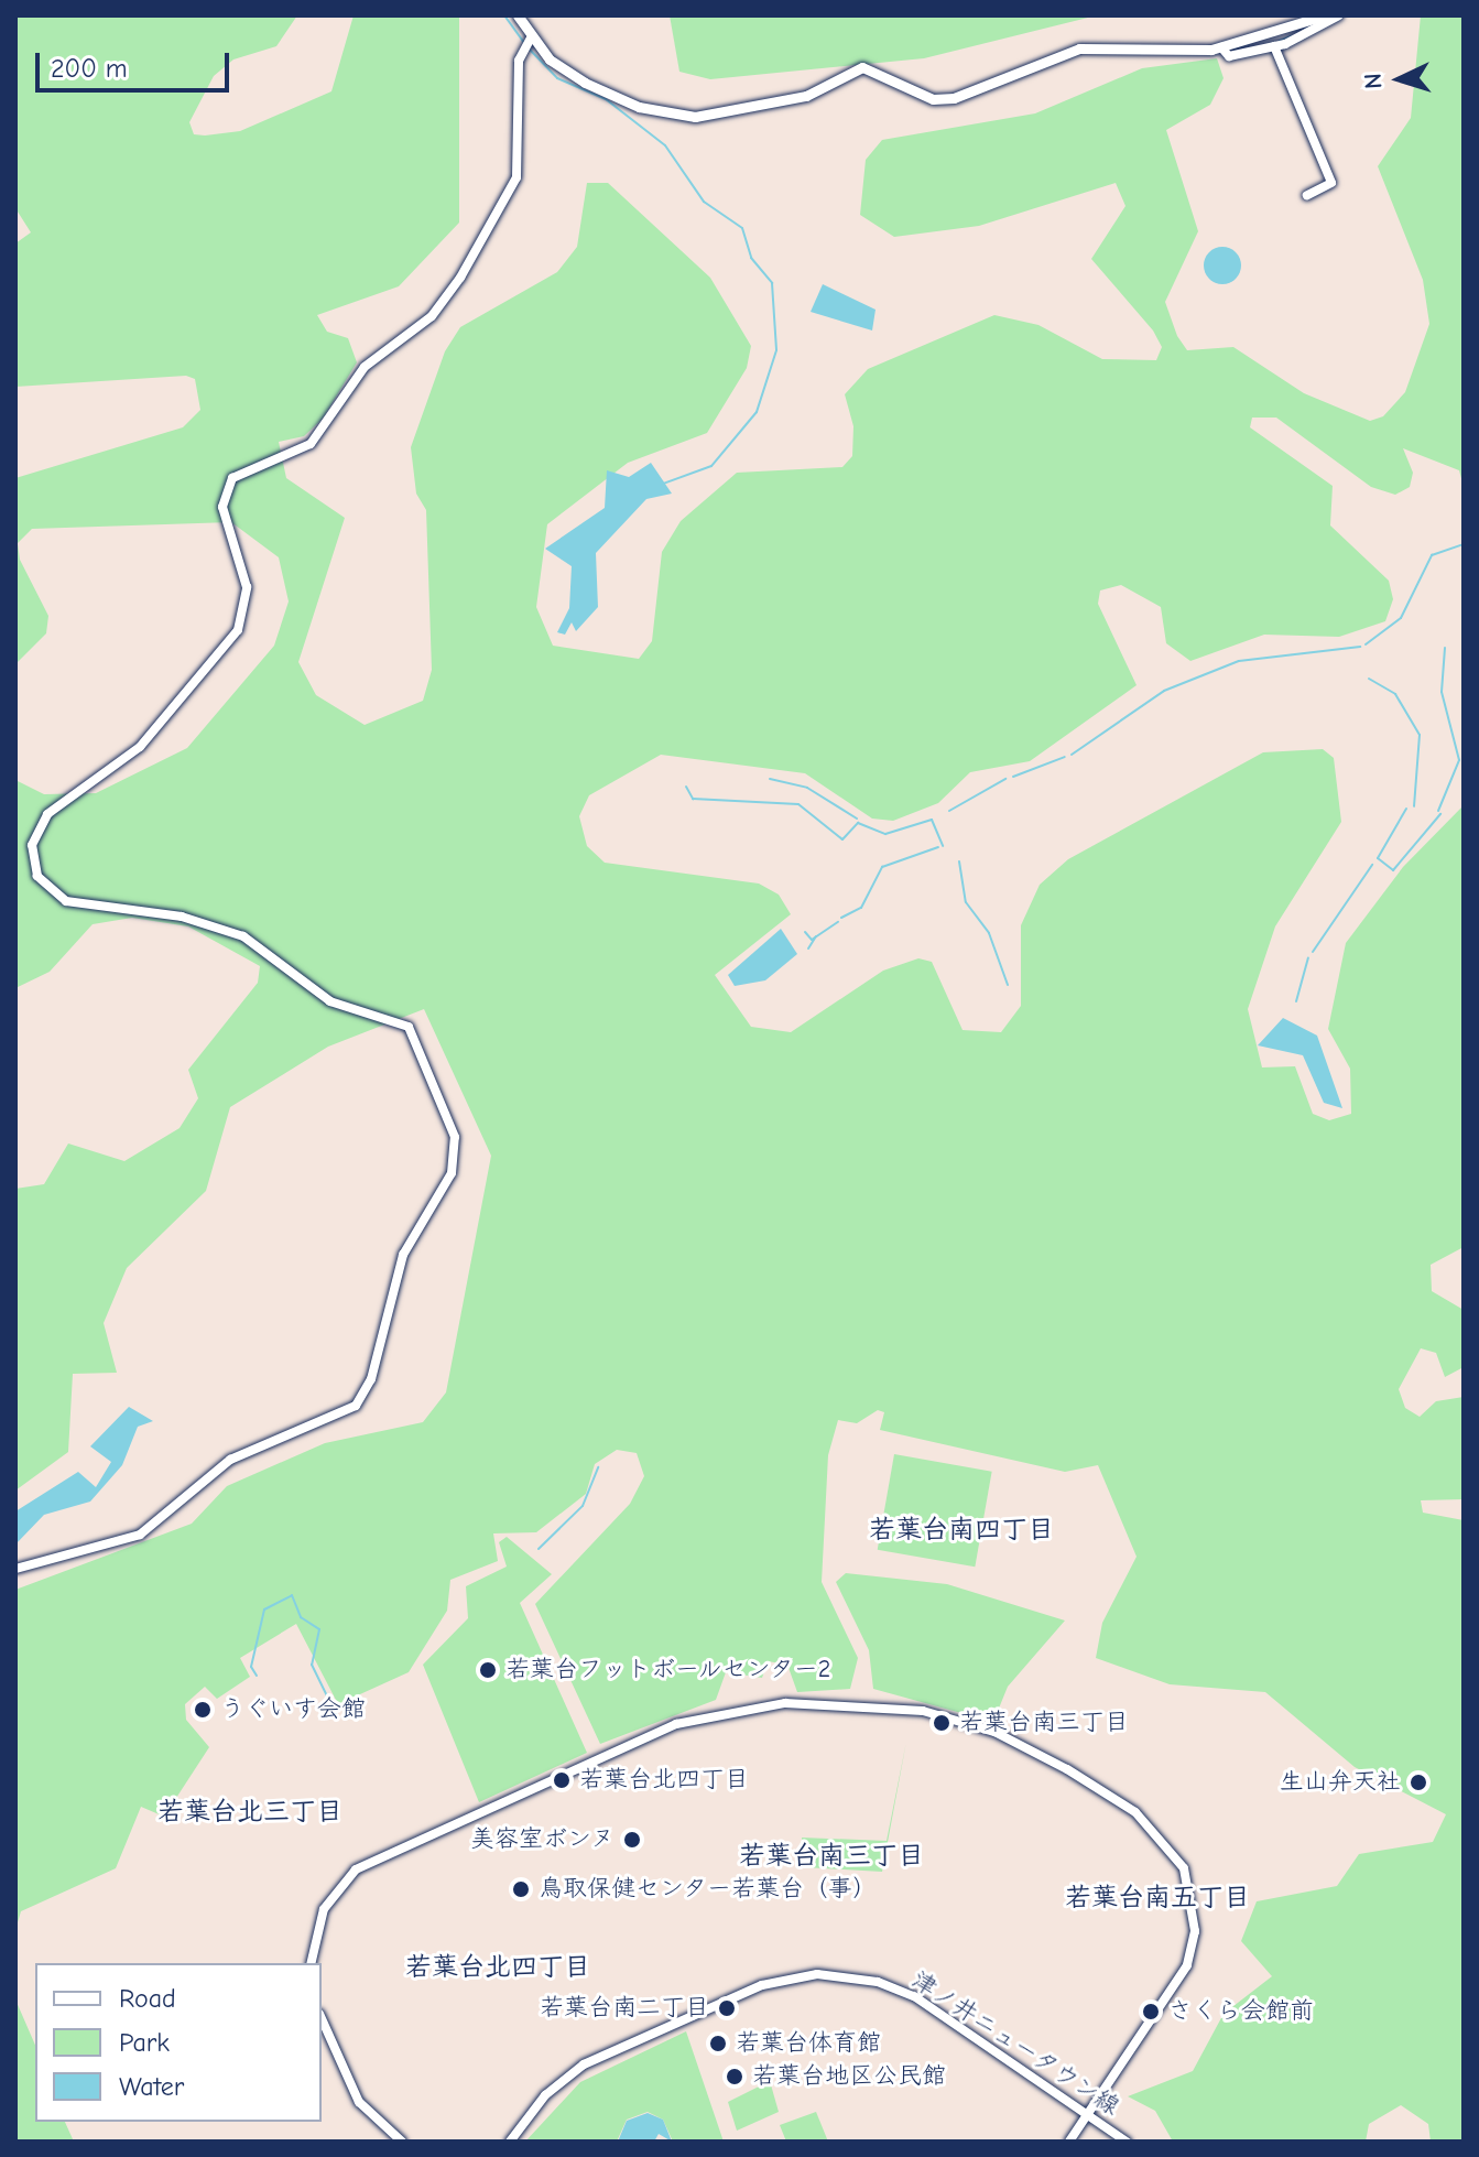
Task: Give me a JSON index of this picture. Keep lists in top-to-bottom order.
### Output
{
  "streets": {
    "street": ["津ノ井ニュータウン線"]
  },
  "districts": [
    "若葉台南四丁目",
    "若葉台北三丁目",
    "若葉台南三丁目",
    "若葉台南五丁目",
    "若葉台北四丁目"
  ],
  "places": [
    "若葉台フットボールセンター2",
    "うぐいす会館",
    "若葉台南三丁目",
    "若葉台北四丁目",
    "生山弁天社",
    "美容室ボンヌ",
    "鳥取保健センター若葉台（事）",
    "若葉台南二丁目",
    "さくら会館前",
    "若葉台体育館",
    "若葉台地区公民館"
  ],
  "legend": ["Road", "Park", "Water"],
  "scale_bar": "200 m",
  "north": "left"
}
